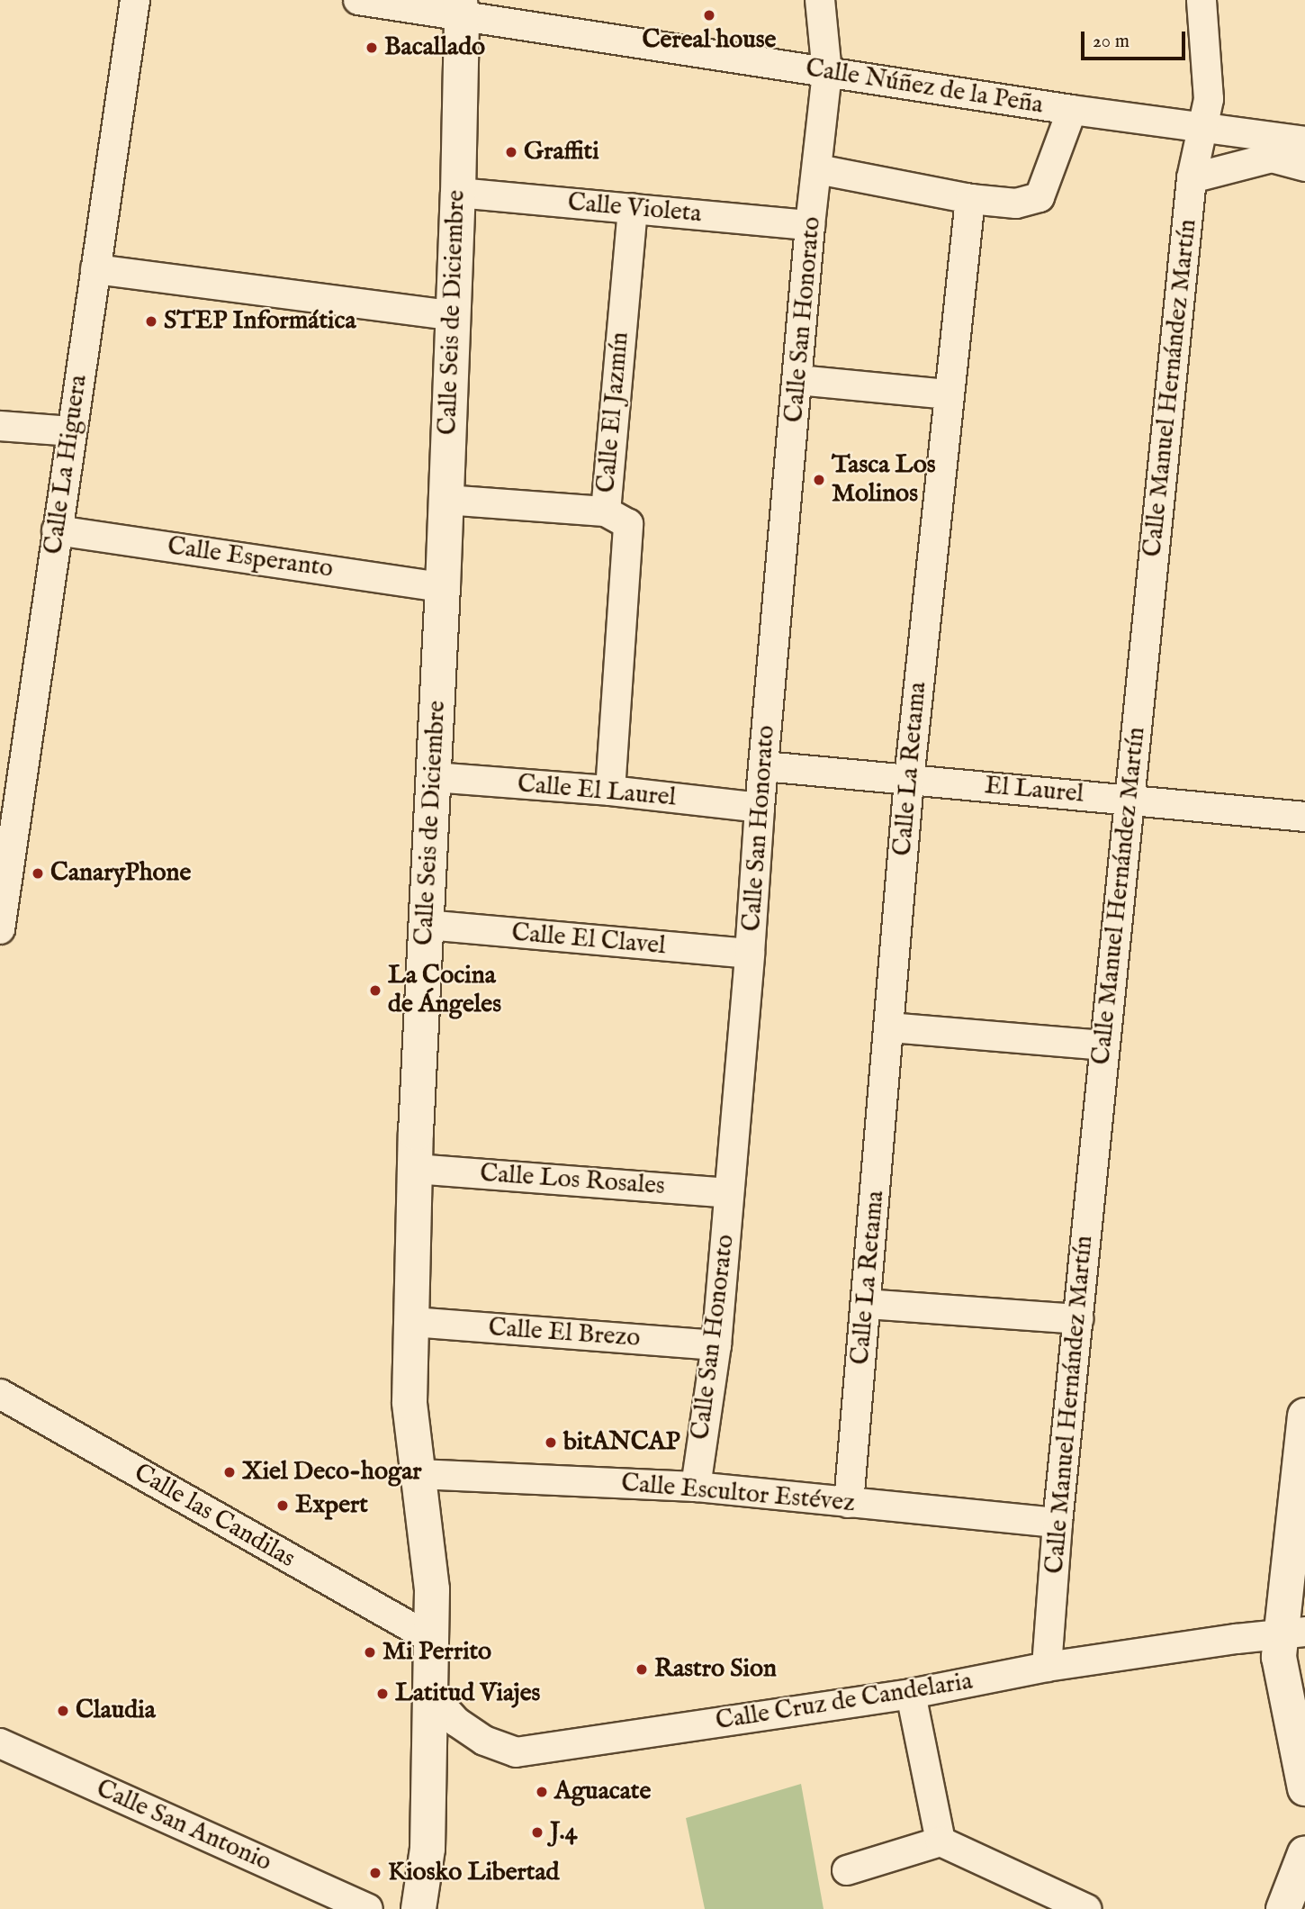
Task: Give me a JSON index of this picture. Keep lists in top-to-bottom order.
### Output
{
  "streets": {
    "street": [
      "Calle Núñez de la Peña",
      "Calle Violeta",
      "Calle Seis de Diciembre",
      "Calle San Honorato",
      "Calle Manuel Hernández Martín",
      "Calle El Jazmín",
      "Calle La Higuera",
      "Calle Esperanto",
      "Calle La Retama",
      "El Laurel",
      "Calle El Laurel",
      "Calle El Clavel",
      "Calle Los Rosales",
      "Calle El Brezo",
      "Calle Escultor Estévez",
      "Calle las Candilas",
      "Calle Cruz de Candelaria",
      "Calle San Antonio"
    ]
  },
  "crossings": [
    ["Calle Núñez de la Peña", "Calle Seis de Diciembre"],
    ["Calle Núñez de la Peña", "Calle San Honorato"],
    ["Calle Núñez de la Peña", "Calle Manuel Hernández Martín"],
    ["Calle Violeta", "Calle Seis de Diciembre"],
    ["Calle Violeta", "Calle San Honorato"],
    ["Calle Violeta", "Calle El Jazmín"],
    ["Calle Seis de Diciembre", "Calle Esperanto"],
    ["Calle Seis de Diciembre", "Calle El Laurel"],
    ["Calle Seis de Diciembre", "Calle El Clavel"],
    ["Calle Seis de Diciembre", "Calle Los Rosales"],
    ["Calle Seis de Diciembre", "Calle El Brezo"],
    ["Calle Seis de Diciembre", "Calle Escultor Estévez"],
    ["Calle Seis de Diciembre", "Calle las Candilas"],
    ["Calle Seis de Diciembre", "Calle Cruz de Candelaria"],
    ["Calle San Honorato", "El Laurel"],
    ["Calle San Honorato", "Calle El Laurel"],
    ["Calle San Honorato", "Calle El Clavel"],
    ["Calle San Honorato", "Calle Los Rosales"],
    ["Calle San Honorato", "Calle El Brezo"],
    ["Calle San Honorato", "Calle Escultor Estévez"],
    ["Calle Manuel Hernández Martín", "El Laurel"],
    ["Calle Manuel Hernández Martín", "Calle Escultor Estévez"],
    ["Calle Manuel Hernández Martín", "Calle Cruz de Candelaria"],
    ["Calle El Jazmín", "Calle El Laurel"],
    ["Calle La Higuera", "Calle Esperanto"],
    ["Calle La Retama", "El Laurel"],
    ["Calle La Retama", "Calle Escultor Estévez"]
  ],
  "places": [
    "Cereal house",
    "Bacallado",
    "Graffiti",
    "STEP Informática",
    "Tasca Los Molinos",
    "CanaryPhone",
    "La Cocina de Ángeles",
    "bitANCAP",
    "Xiel Deco-hogar",
    "Expert",
    "Mi Perrito",
    "Rastro Sion",
    "Latitud Viajes",
    "Claudia",
    "Aguacate",
    "J.4",
    "Kiosko Libertad"
  ],
  "scale_bar": "20 m"
}
